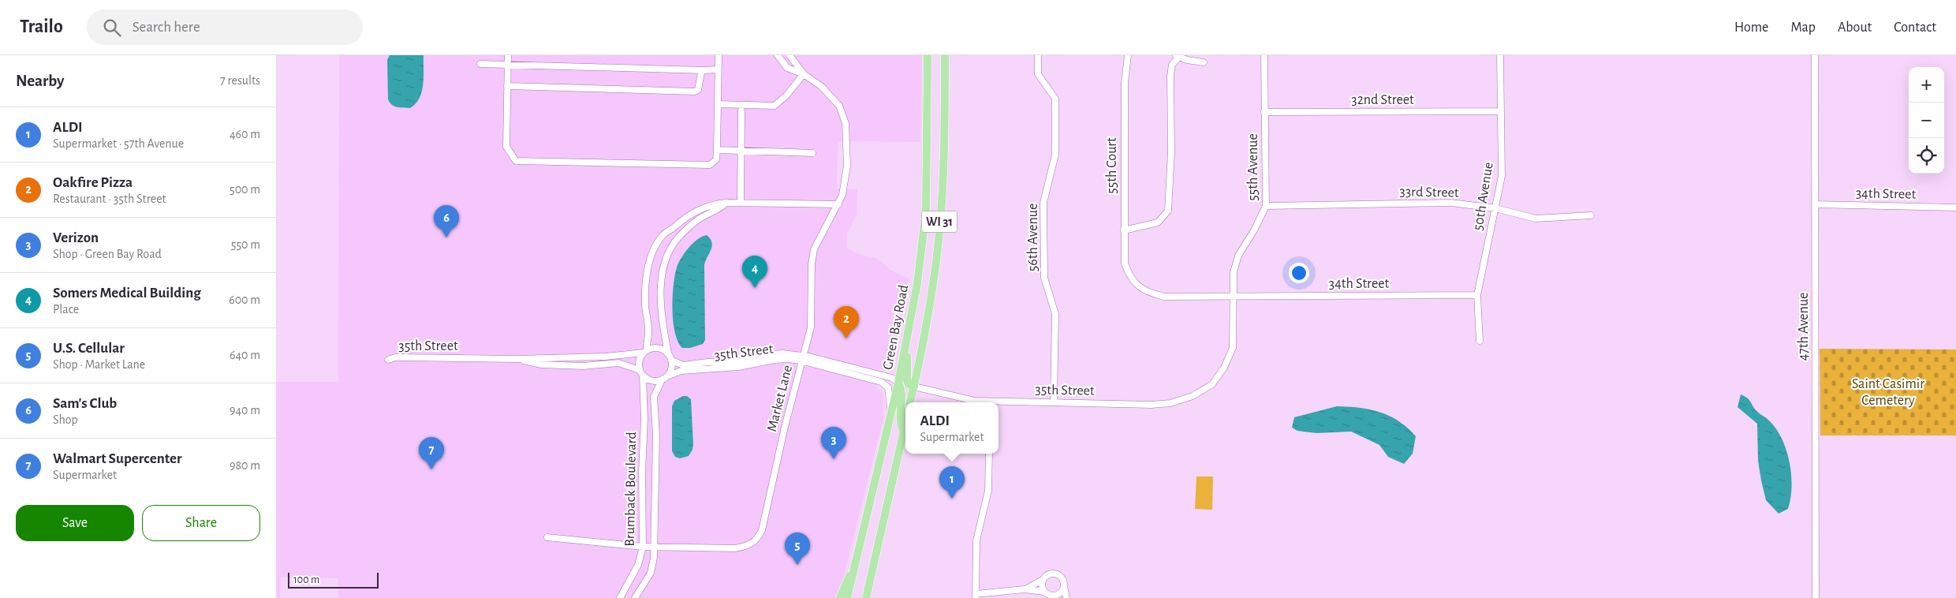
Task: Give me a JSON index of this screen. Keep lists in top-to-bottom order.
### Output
{
  "streets": {
    "main road": ["WI 31", "Green Bay Road"],
    "street": [
      "32nd Street",
      "55th Court",
      "55th Avenue",
      "33rd Street",
      "34th Street",
      "50th Avenue",
      "56th Avenue",
      "47th Avenue",
      "35th Street",
      "Market Lane",
      "Brumback Boulevard"
    ]
  },
  "crossings": [
    ["32nd Street", "55th Avenue"],
    ["32nd Street", "50th Avenue"],
    ["55th Court", "34th Street"],
    ["55th Avenue", "33rd Street"],
    ["55th Avenue", "34th Street"],
    ["55th Avenue", "35th Street"],
    ["33rd Street", "50th Avenue"],
    ["34th Street", "50th Avenue"],
    ["34th Street", "47th Avenue"],
    ["56th Avenue", "35th Street"],
    ["Green Bay Road", "35th Street"],
    ["35th Street", "Market Lane"],
    ["35th Street", "Brumback Boulevard"],
    ["Market Lane", "Brumback Boulevard"]
  ],
  "parks": ["Saint Casimir Cemetery"],
  "scale_bar": "100 m",
  "page": {
    "header": "Trailo",
    "search": "Search here",
    "nav": [
      "Home",
      "Map",
      "About",
      "Contact"
    ],
    "heading": ["Nearby", "7 results"],
    "map_buttons": ["+", "−"],
    "list": [
      {
        "mark": "1",
        "name": "ALDI",
        "note": "Supermarket · 57th Avenue",
        "value": "460 m"
      },
      {
        "mark": "2",
        "name": "Oakfire Pizza",
        "note": "Restaurant · 35th Street",
        "value": "500 m"
      },
      {
        "mark": "3",
        "name": "Verizon",
        "note": "Shop · Green Bay Road",
        "value": "550 m"
      },
      {
        "mark": "4",
        "name": "Somers Medical Building",
        "note": "Place",
        "value": "600 m"
      },
      {
        "mark": "5",
        "name": "U.S. Cellular",
        "note": "Shop · Market Lane",
        "value": "640 m"
      },
      {
        "mark": "6",
        "name": "Sam's Club",
        "note": "Shop",
        "value": "940 m"
      },
      {
        "mark": "7",
        "name": "Walmart Supercenter",
        "note": "Supermarket",
        "value": "980 m"
      }
    ],
    "pins": [
      "6",
      "4",
      "2",
      "3",
      "7",
      "1",
      "5"
    ],
    "popup": ["ALDI", "Supermarket"],
    "buttons": ["Save", "Share"],
    "scale": "100 m"
  }
}
